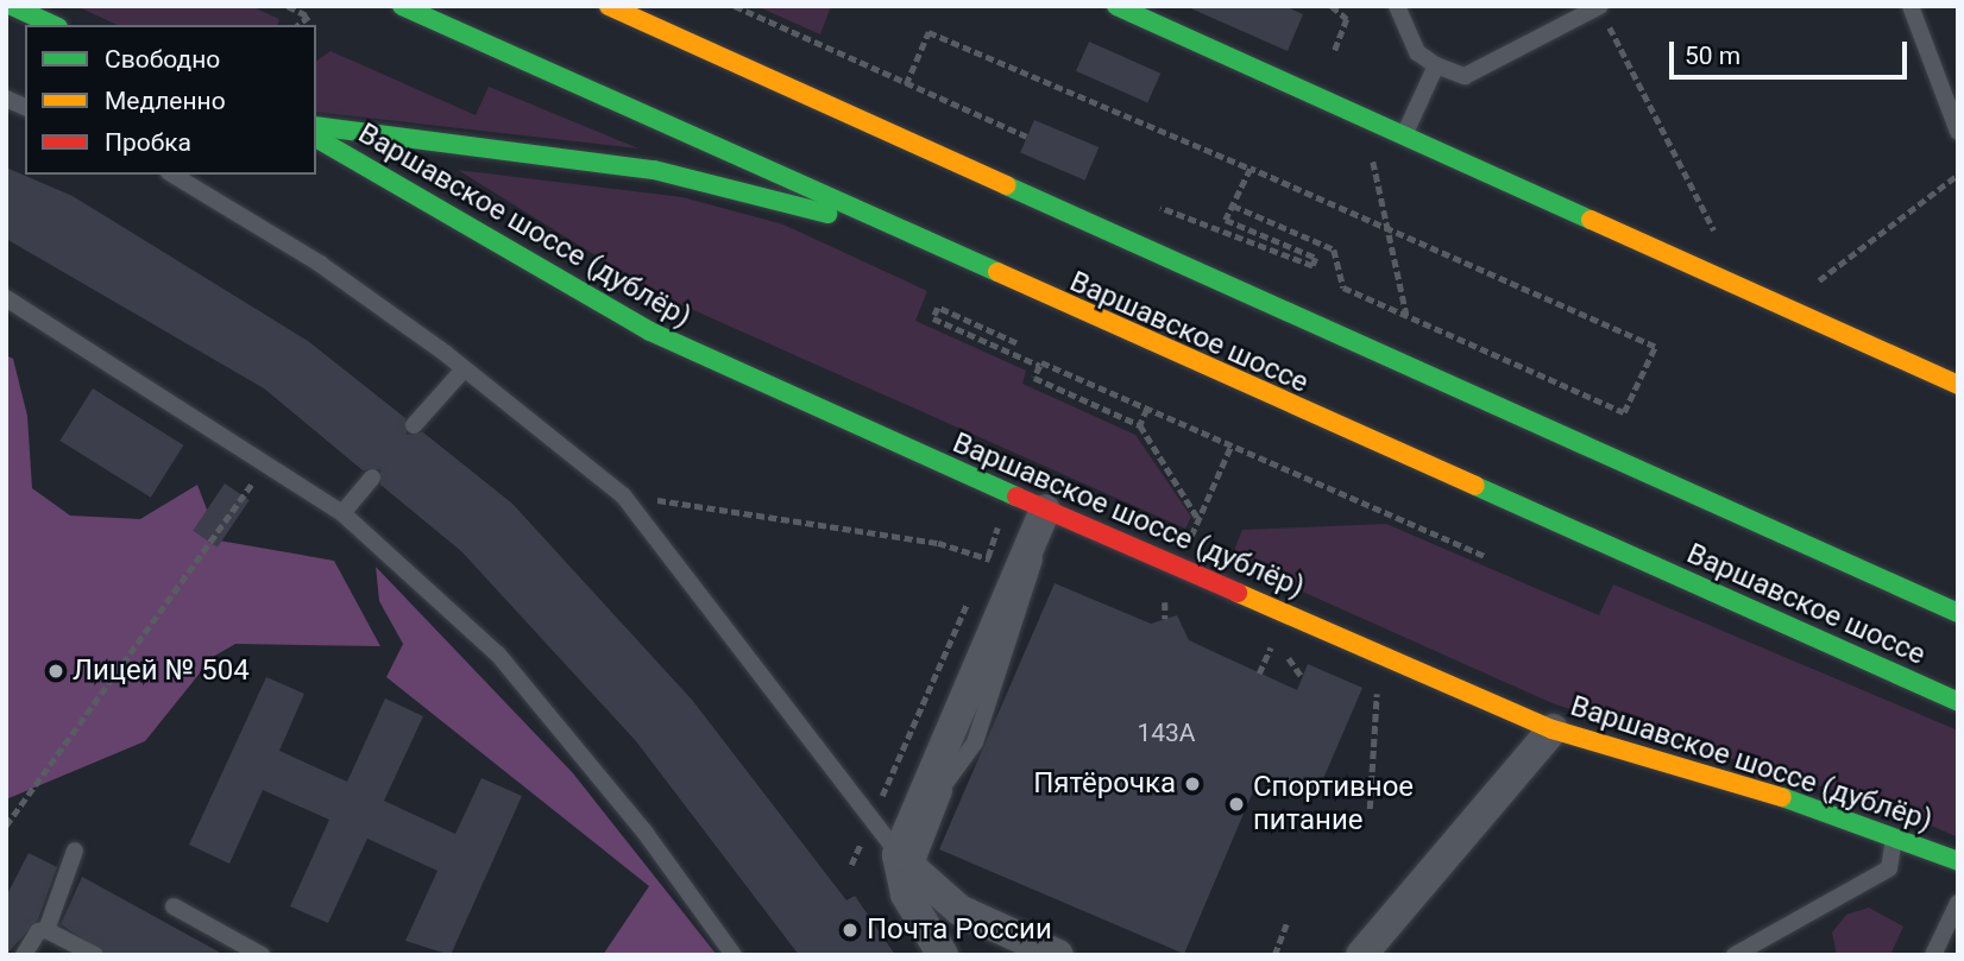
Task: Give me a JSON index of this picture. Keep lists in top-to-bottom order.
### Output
{
  "streets": {
    "main road": ["Варшавское шоссе (дублёр)", "Варшавское шоссе"]
  },
  "places": [
    "Лицей № 504",
    "Пятёрочка",
    "Спортивное питание",
    "Почта России"
  ],
  "house_numbers": ["143А"],
  "legend": ["Свободно", "Медленно", "Пробка"],
  "scale_bar": "50 m"
}
